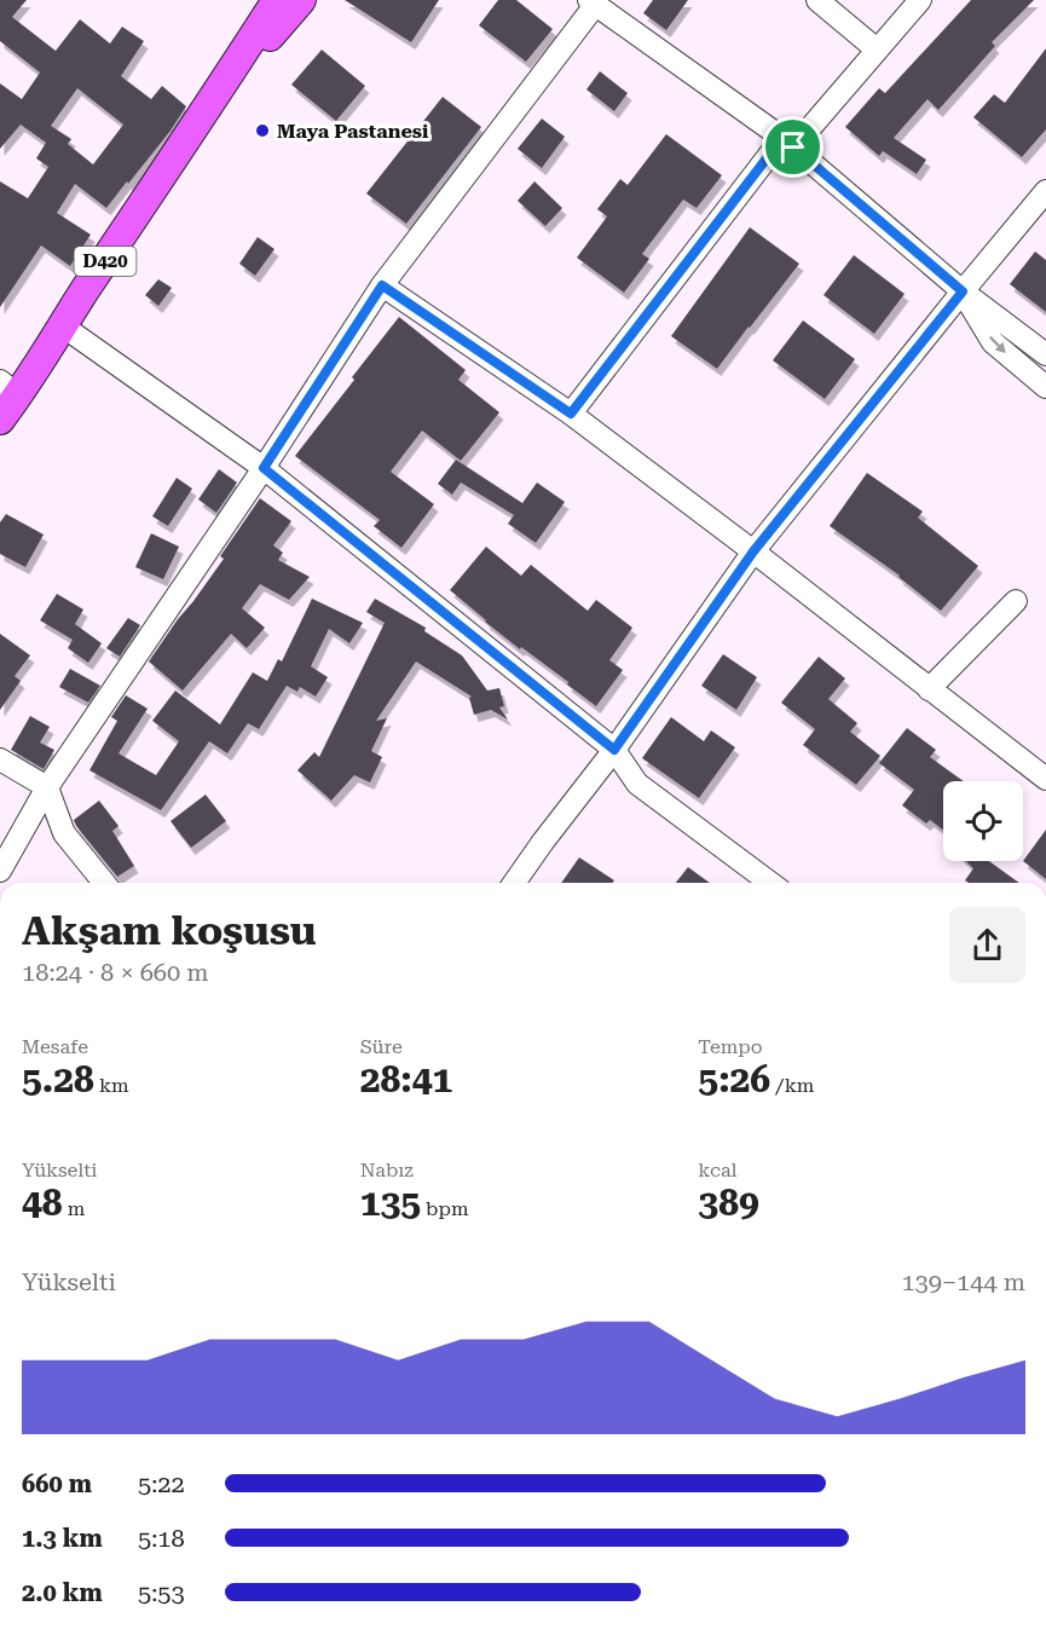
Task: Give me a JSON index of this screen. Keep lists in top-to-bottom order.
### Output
{
  "streets": {
    "main road": ["D420"]
  },
  "places": ["Maya Pastanesi"],
  "page": {
    "heading": ["Akşam koşusu", "18:24 · 8 × 660 m"],
    "stats": [
      ["Mesafe", "5.28 km"],
      ["Süre", "28:41"],
      ["Tempo", "5:26 /km"],
      ["Yükselti", "48 m"],
      ["Nabız", "135 bpm"],
      ["kcal", "389"]
    ],
    "chart": ["Yükselti", "139–144 m"],
    "list": [
      {
        "name": "660 m",
        "note": "5:22"
      },
      {
        "name": "1.3 km",
        "note": "5:18"
      },
      {
        "name": "2.0 km",
        "note": "5:53"
      }
    ]
  }
}
